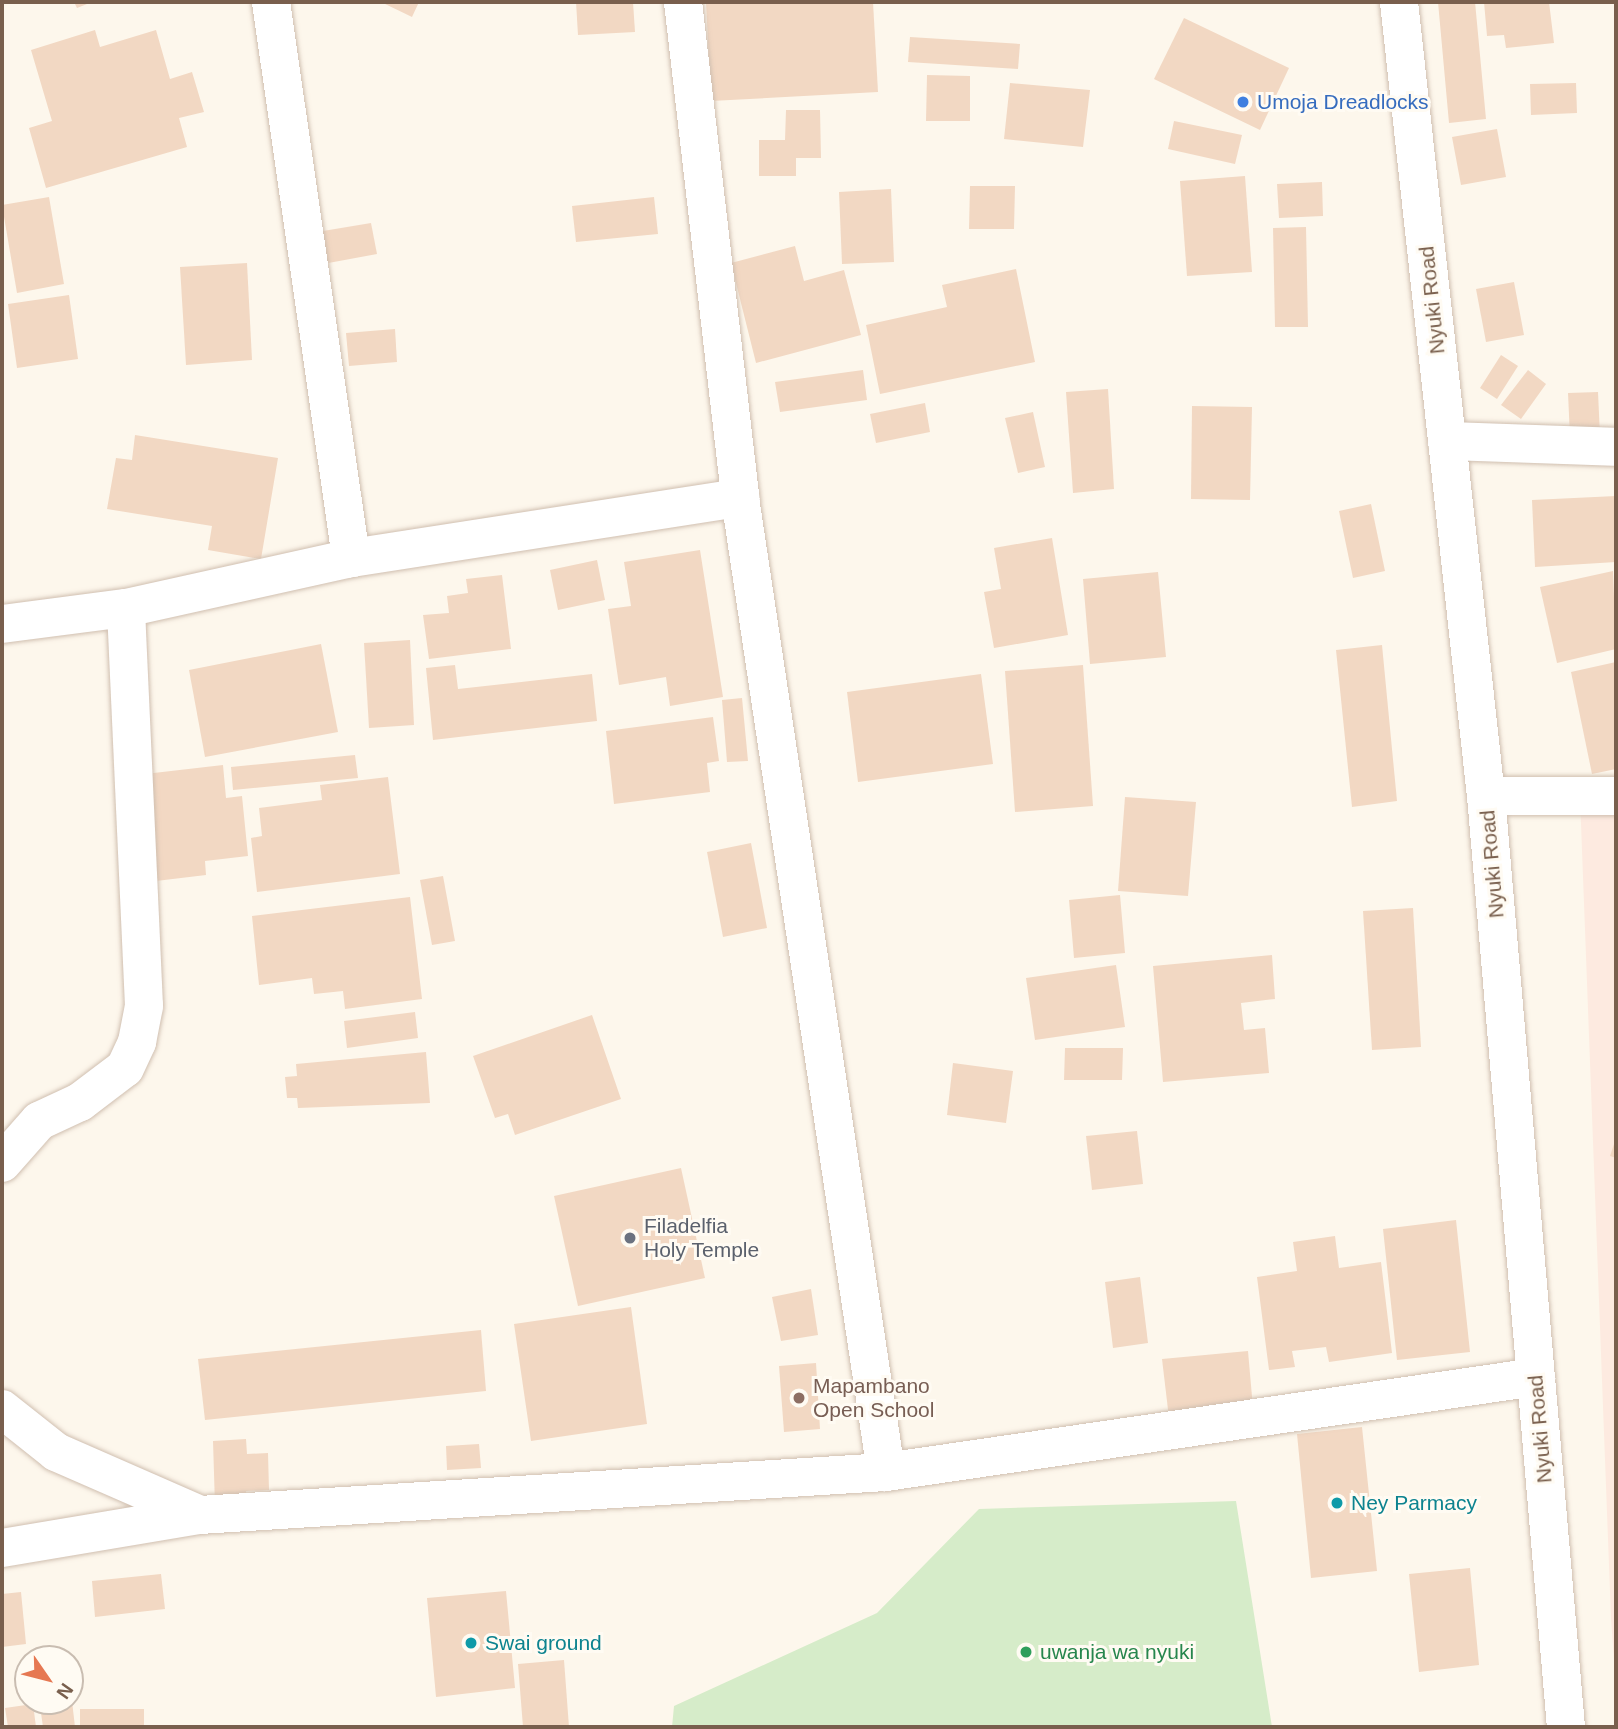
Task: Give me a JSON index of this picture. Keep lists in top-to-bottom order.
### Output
{
  "streets": {
    "street": ["Nyuki Road"]
  },
  "places": [
    "Umoja Dreadlocks",
    "Filadelfia Holy Temple",
    "Mapambano Open School",
    "Ney Parmacy",
    "Swai ground",
    "uwanja wa nyuki"
  ],
  "north": "bottom right"
}
